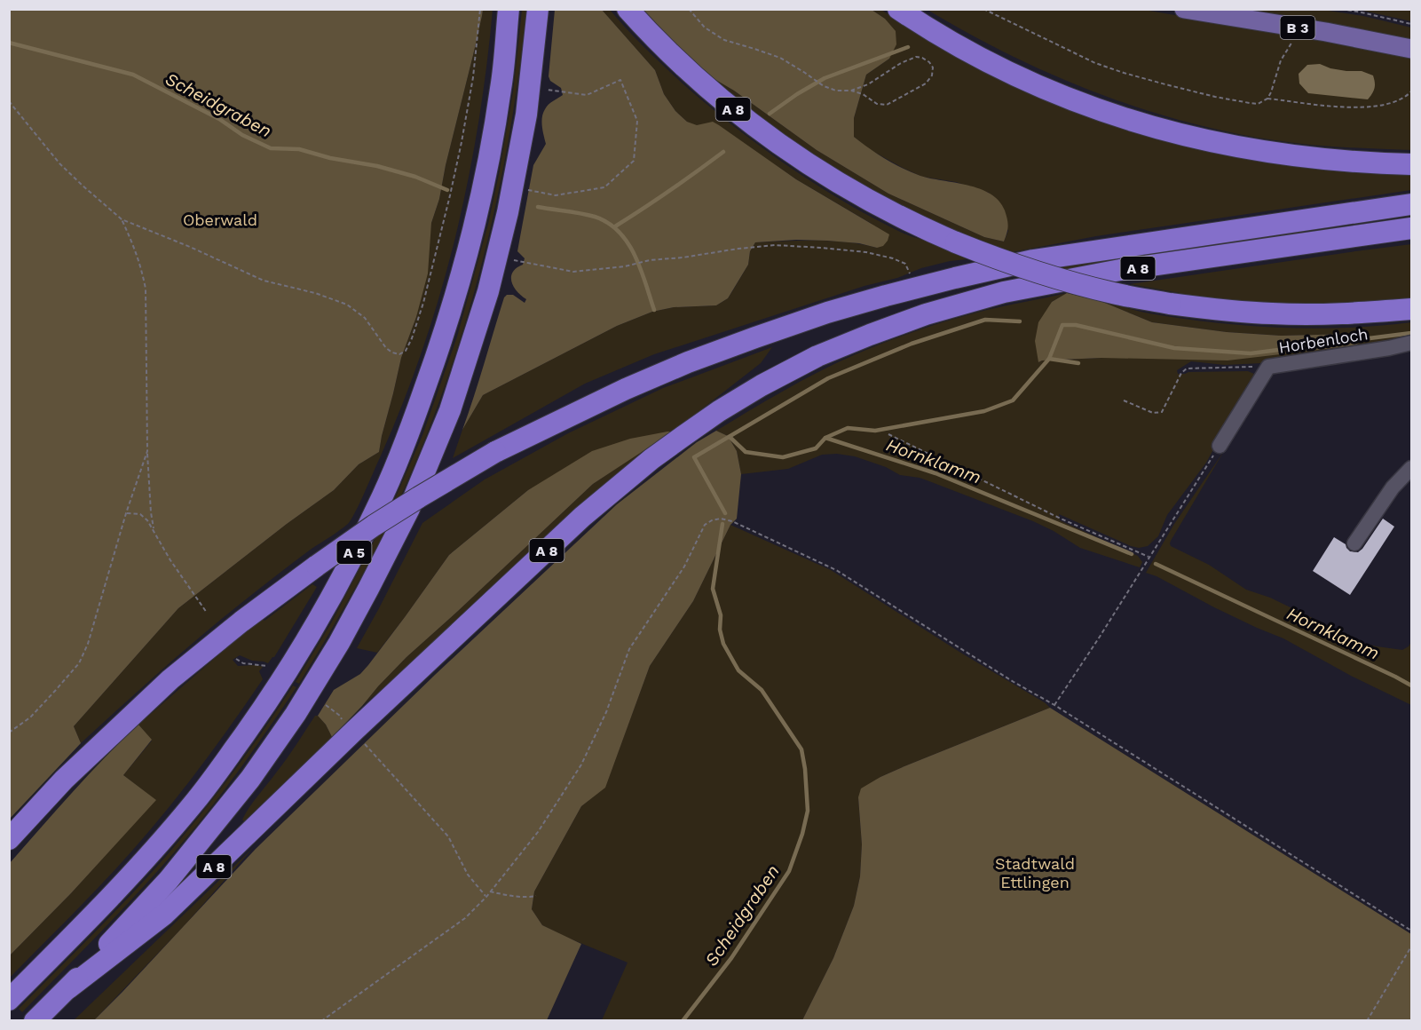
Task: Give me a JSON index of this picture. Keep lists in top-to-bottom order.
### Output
{
  "streets": {
    "highway": ["A 8", "A 5"],
    "main road": ["B 3"],
    "lane": ["Horbenloch"]
  },
  "crossings": [
    ["A 8", "A 5"]
  ],
  "water": ["Scheidgraben", "Hornklamm"],
  "parks": ["Oberwald", "Stadtwald Ettlingen"]
}
